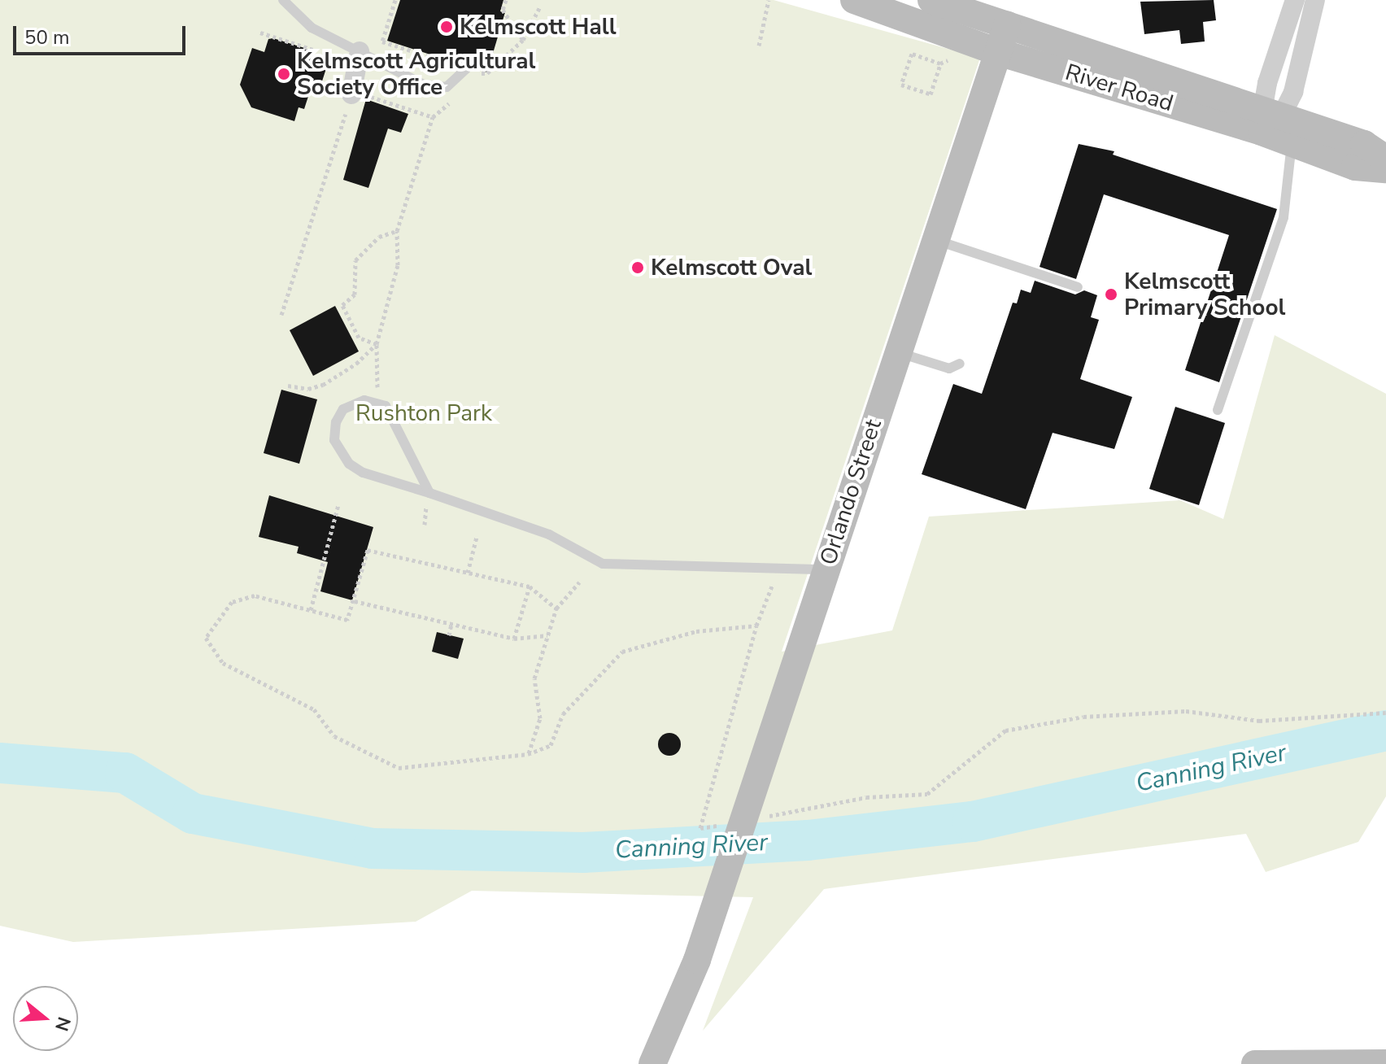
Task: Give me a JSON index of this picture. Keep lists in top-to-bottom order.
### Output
{
  "streets": {
    "main road": ["River Road", "Orlando Street"]
  },
  "crossings": [
    ["River Road", "Orlando Street"]
  ],
  "water": ["Canning River"],
  "parks": ["Rushton Park"],
  "places": [
    "Kelmscott Hall",
    "Kelmscott Agricultural Society Office",
    "Kelmscott Oval",
    "Kelmscott Primary School"
  ],
  "scale_bar": "50 m",
  "north": "right"
}
